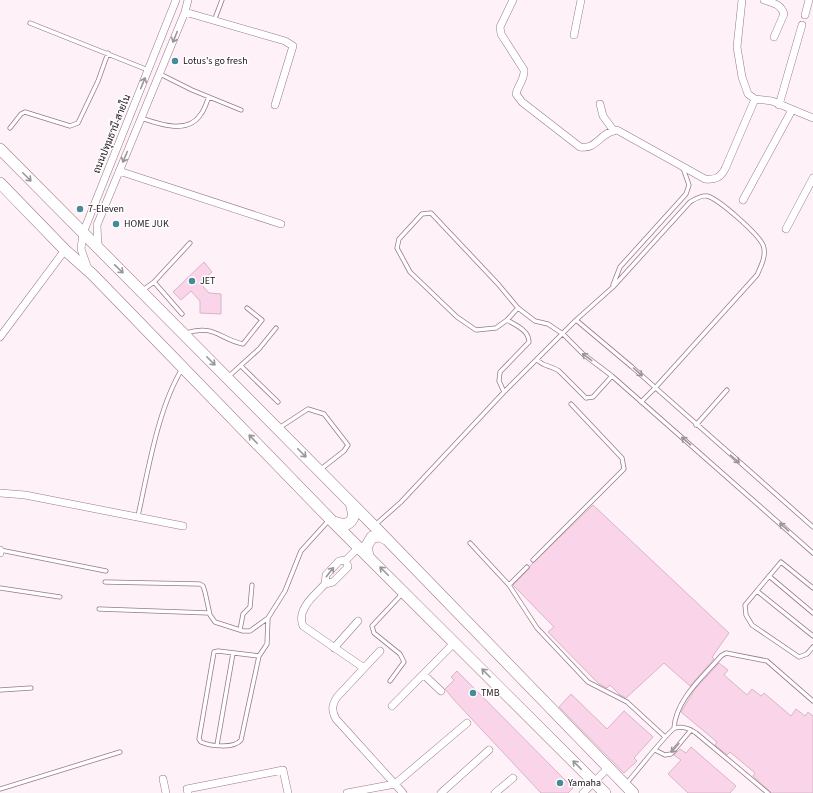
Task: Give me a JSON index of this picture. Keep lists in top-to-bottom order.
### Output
{
  "streets": {
    "street": ["ถนนปทุมธานี-สายใน"]
  },
  "places": [
    "Lotus's go fresh",
    "7-Eleven",
    "HOME JUK",
    "JET",
    "TMB",
    "Yamaha"
  ]
}
